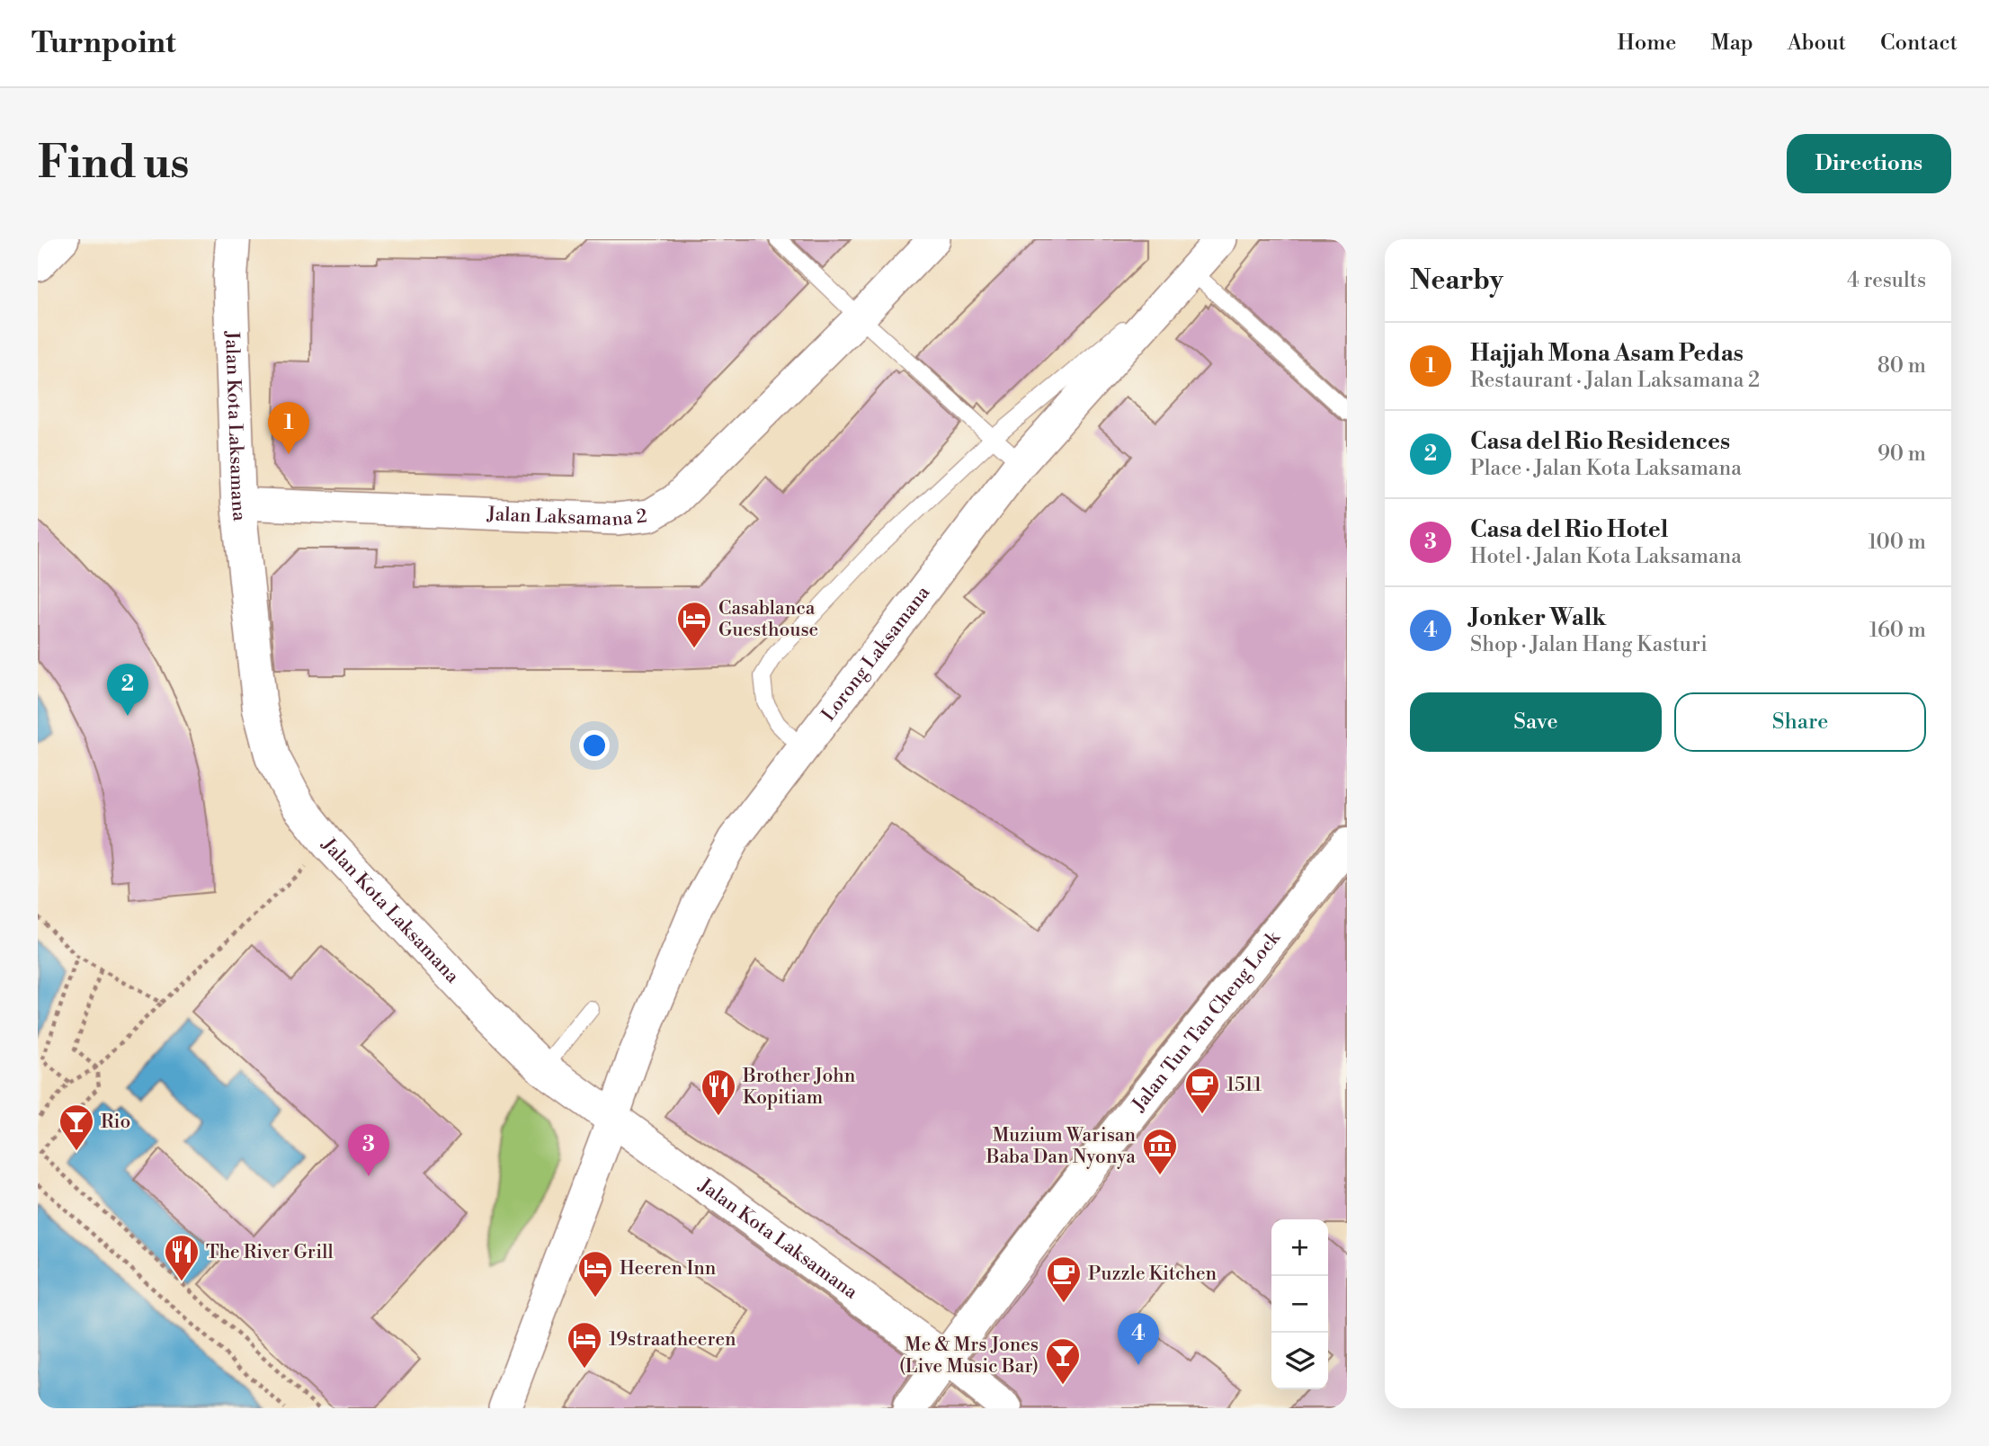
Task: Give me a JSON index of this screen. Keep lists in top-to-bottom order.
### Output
{
  "streets": {
    "street": [
      "Jalan Kota Laksamana",
      "Jalan Laksamana 2",
      "Lorong Laksamana",
      "Jalan Tun Tan Cheng Lock"
    ]
  },
  "crossings": [
    ["Jalan Kota Laksamana", "Jalan Laksamana 2"],
    ["Jalan Kota Laksamana", "Lorong Laksamana"],
    ["Jalan Kota Laksamana", "Jalan Tun Tan Cheng Lock"]
  ],
  "places": {
    "hotel": ["Casablanca Guesthouse", "Heeren Inn", "19straatheeren"],
    "cafe": ["1511", "Puzzle Kitchen"],
    "restaurant": ["Brother John Kopitiam", "The River Grill"],
    "bar": ["Rio", "Me & Mrs Jones (Live Music Bar)"],
    "museum": ["Muzium Warisan Baba Dan Nyonya"]
  },
  "page": {
    "header": "Turnpoint",
    "nav": [
      "Home",
      "Map",
      "About",
      "Contact"
    ],
    "buttons": [
      "Directions",
      ["Save", "Share"]
    ],
    "title": "Find us",
    "heading": ["Nearby", "4 results"],
    "list": [
      {
        "mark": "1",
        "name": "Hajjah Mona Asam Pedas",
        "note": "Restaurant · Jalan Laksamana 2",
        "value": "80 m"
      },
      {
        "mark": "2",
        "name": "Casa del Rio Residences",
        "note": "Place · Jalan Kota Laksamana",
        "value": "90 m"
      },
      {
        "mark": "3",
        "name": "Casa del Rio Hotel",
        "note": "Hotel · Jalan Kota Laksamana",
        "value": "100 m"
      },
      {
        "mark": "4",
        "name": "Jonker Walk",
        "note": "Shop · Jalan Hang Kasturi",
        "value": "160 m"
      }
    ],
    "pins": [
      "1",
      "2",
      "3",
      "4"
    ],
    "map_buttons": ["+", "−"]
  }
}
